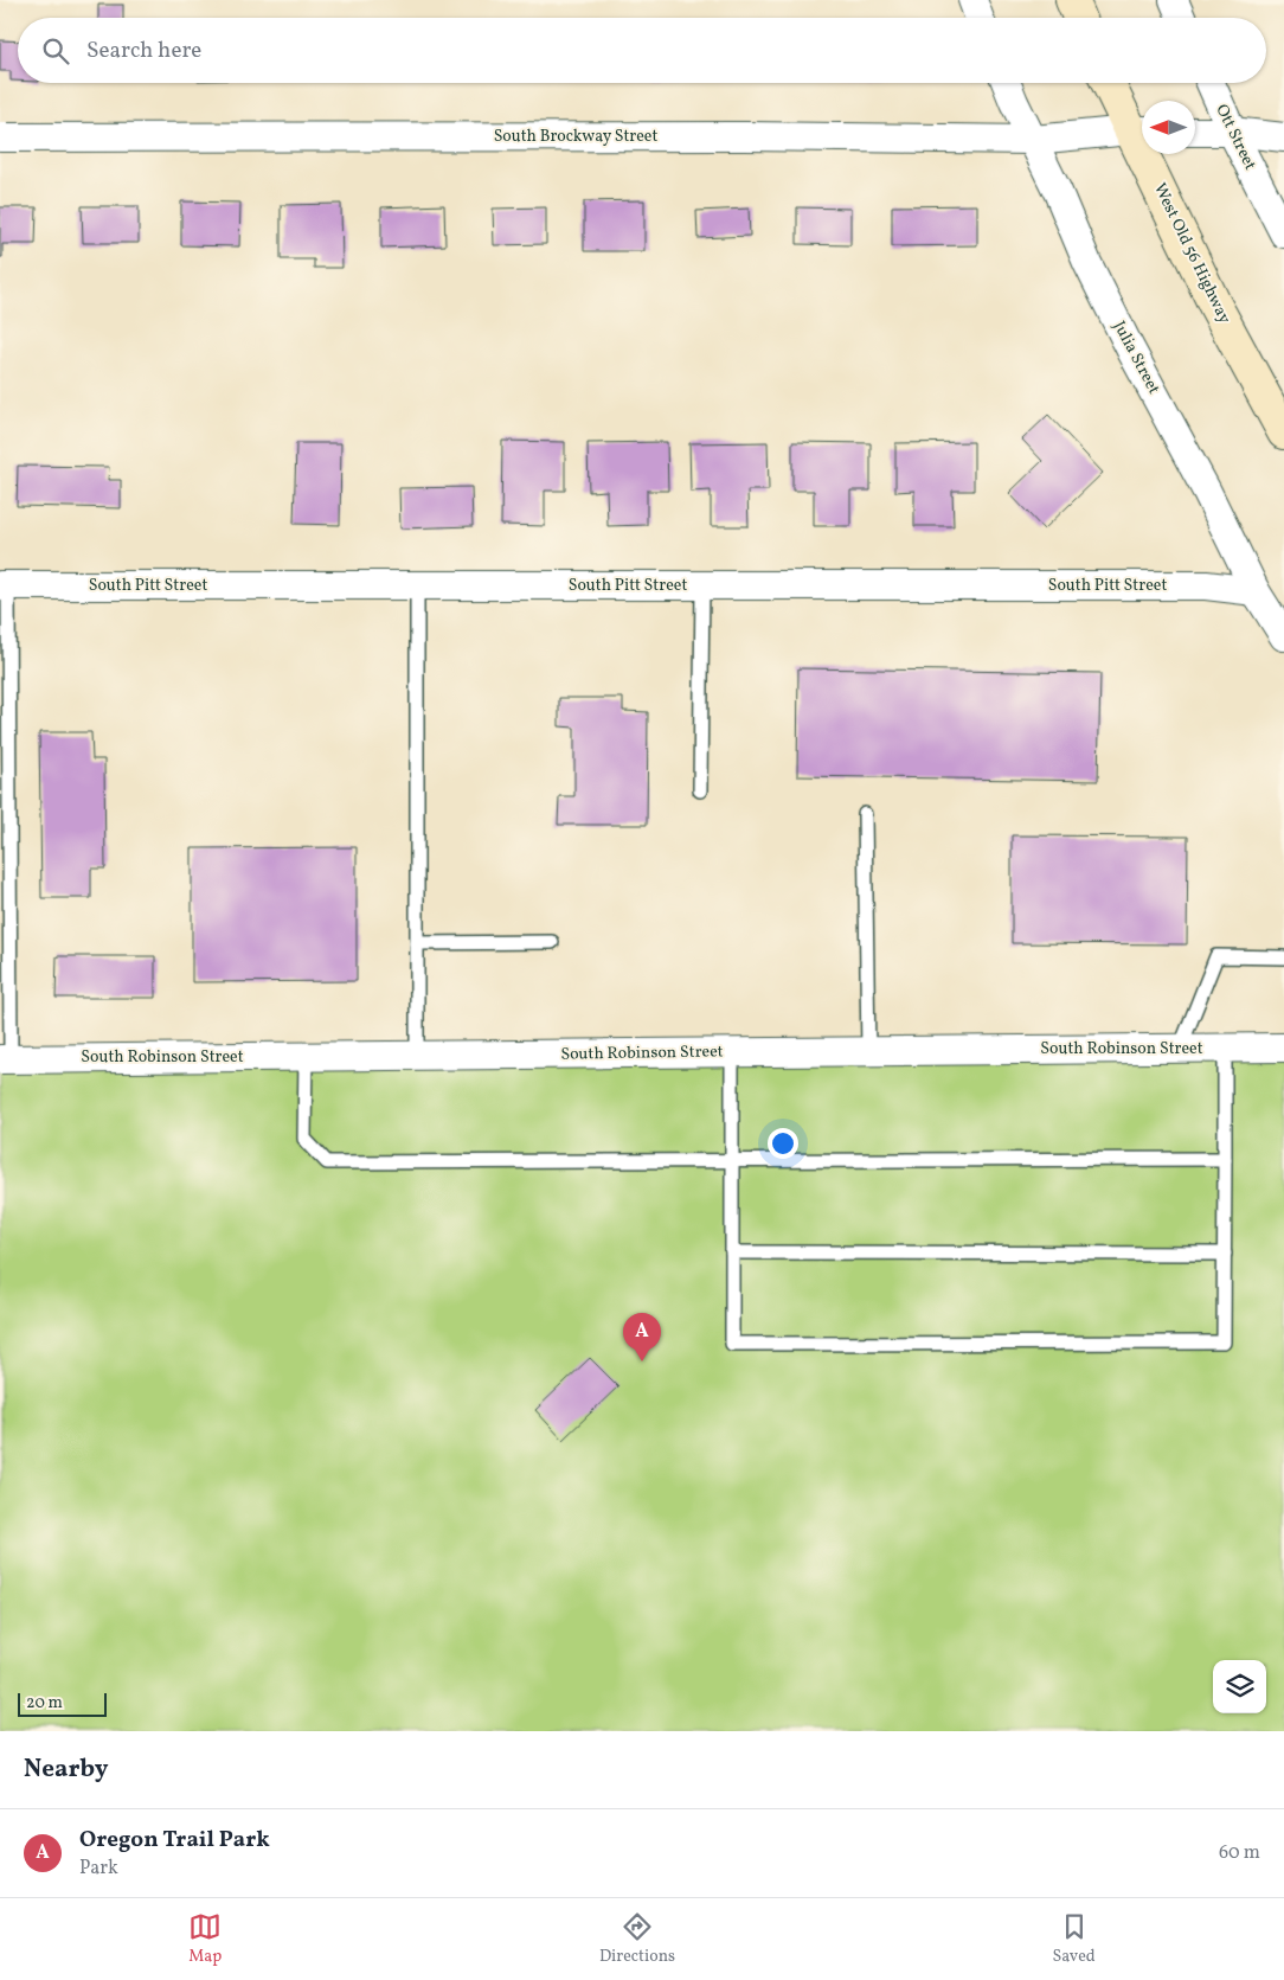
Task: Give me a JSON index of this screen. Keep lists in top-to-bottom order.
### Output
{
  "streets": {
    "main road": ["West Old 56 Highway"],
    "street": [
      "South Brockway Street",
      "Ott Street",
      "Julia Street",
      "South Pitt Street",
      "South Robinson Street"
    ]
  },
  "crossings": [
    ["South Brockway Street", "West Old 56 Highway"],
    ["South Brockway Street", "Julia Street"],
    ["Julia Street", "South Pitt Street"]
  ],
  "scale_bar": "20 m",
  "north": "left",
  "page": {
    "search": "Search here",
    "pins": "A",
    "scale": "20 m",
    "heading": "Nearby",
    "list": [
      {
        "mark": "A",
        "name": "Oregon Trail Park",
        "note": "Park",
        "value": "60 m"
      }
    ],
    "nav": ["Map", "Directions", "Saved"]
  }
}
